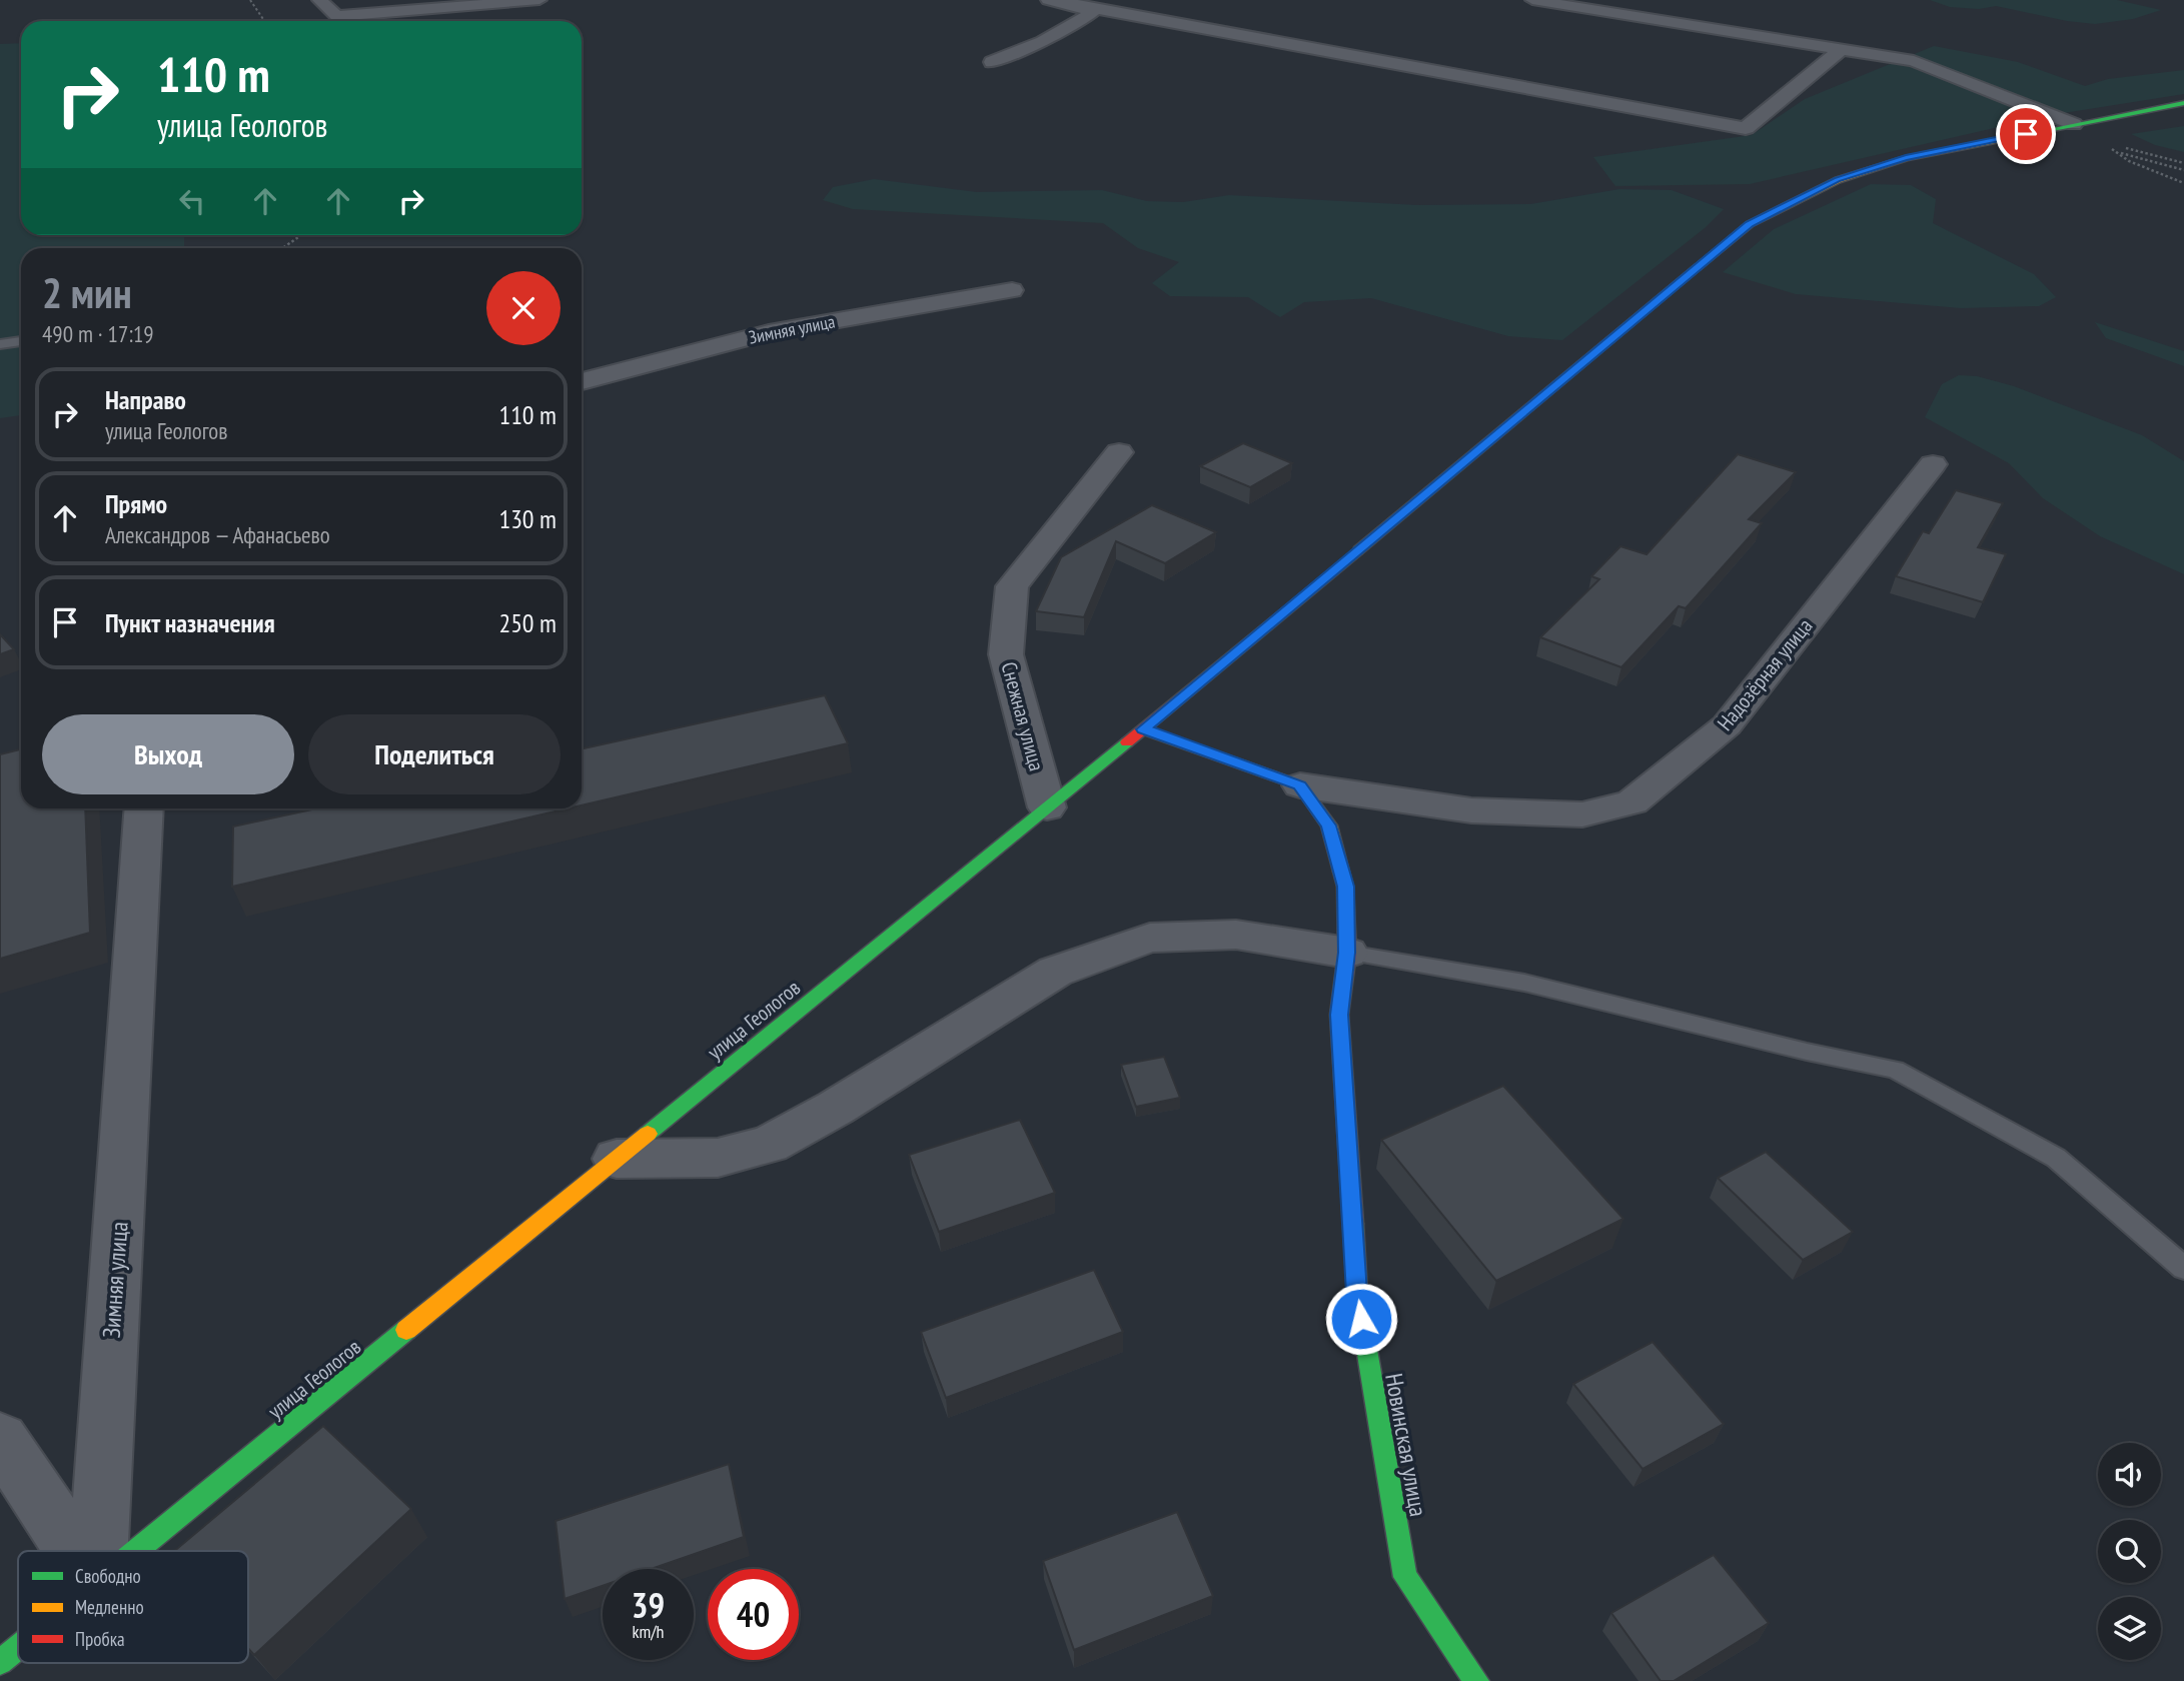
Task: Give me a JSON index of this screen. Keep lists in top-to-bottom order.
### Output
{
  "streets": {
    "street": [
      "Зимняя улица",
      "Надозёрная улица",
      "Снежная улица",
      "улица Геологов",
      "Новинская улица"
    ]
  },
  "crossings": [
    ["Надозёрная улица", "Новинская улица"],
    ["Снежная улица", "улица Геологов"]
  ],
  "legend": ["Свободно", "Медленно", "Пробка"],
  "page": {
    "turn": ["110 m", "улица Геологов"],
    "heading": ["2 мин", "490 m · 17:19"],
    "list": [
      {
        "name": "Направо",
        "note": "улица Геологов",
        "value": "110 m"
      },
      {
        "name": "Прямо",
        "note": "Александров — Афанасьево",
        "value": "130 m"
      },
      {
        "name": "Пункт назначения",
        "value": "250 m"
      }
    ],
    "buttons": ["Выход", "Поделиться"],
    "speed": "39 km/h",
    "limit": "40"
  }
}
